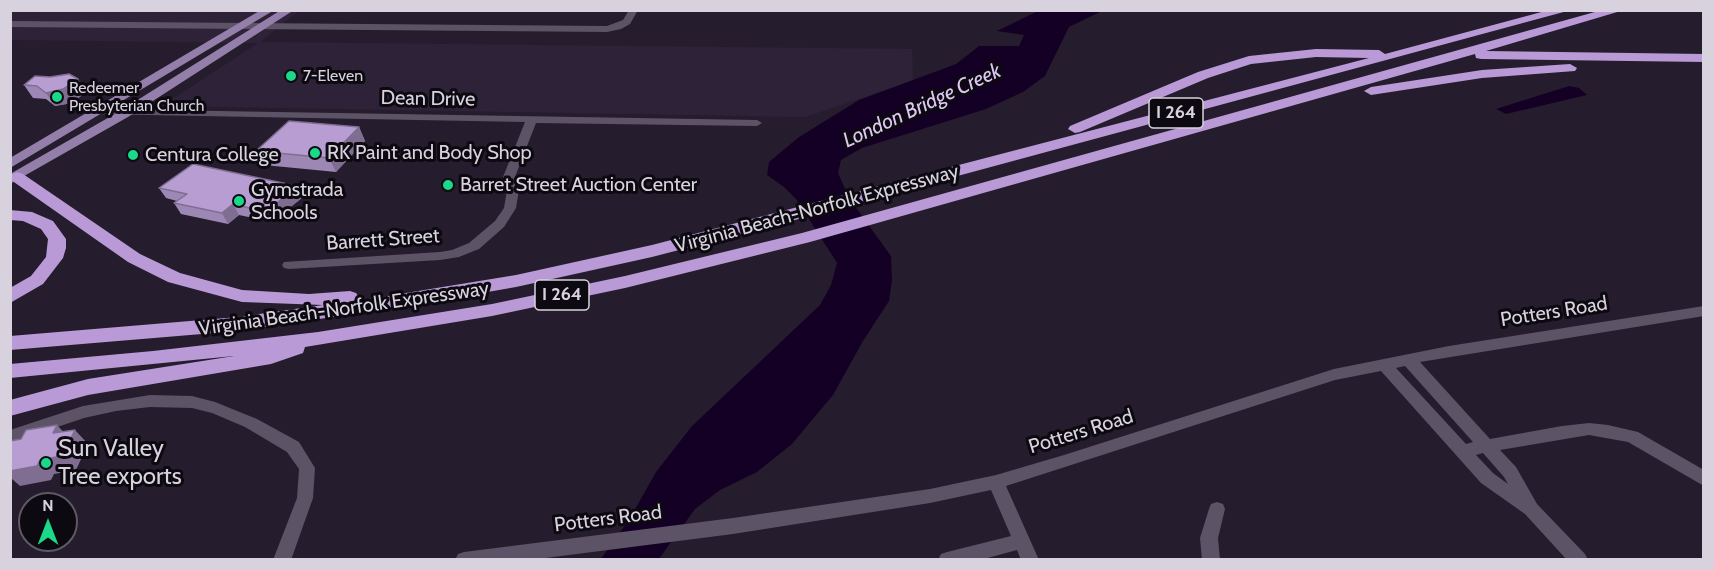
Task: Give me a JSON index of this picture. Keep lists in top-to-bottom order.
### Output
{
  "streets": {
    "highway": ["I 264", "Virginia Beach-Norfolk Expressway"],
    "street": ["Dean Drive", "Barrett Street", "Potters Road"]
  },
  "crossings": [
    ["Dean Drive", "Barrett Street"]
  ],
  "water": ["London Bridge Creek"],
  "places": [
    "7-Eleven",
    "Redeemer Presbyterian Church",
    "RK Paint and Body Shop",
    "Centura College",
    "Barret Street Auction Center",
    "Gymstrada Schools",
    "Sun Valley Tree exports"
  ],
  "north": "top"
}
